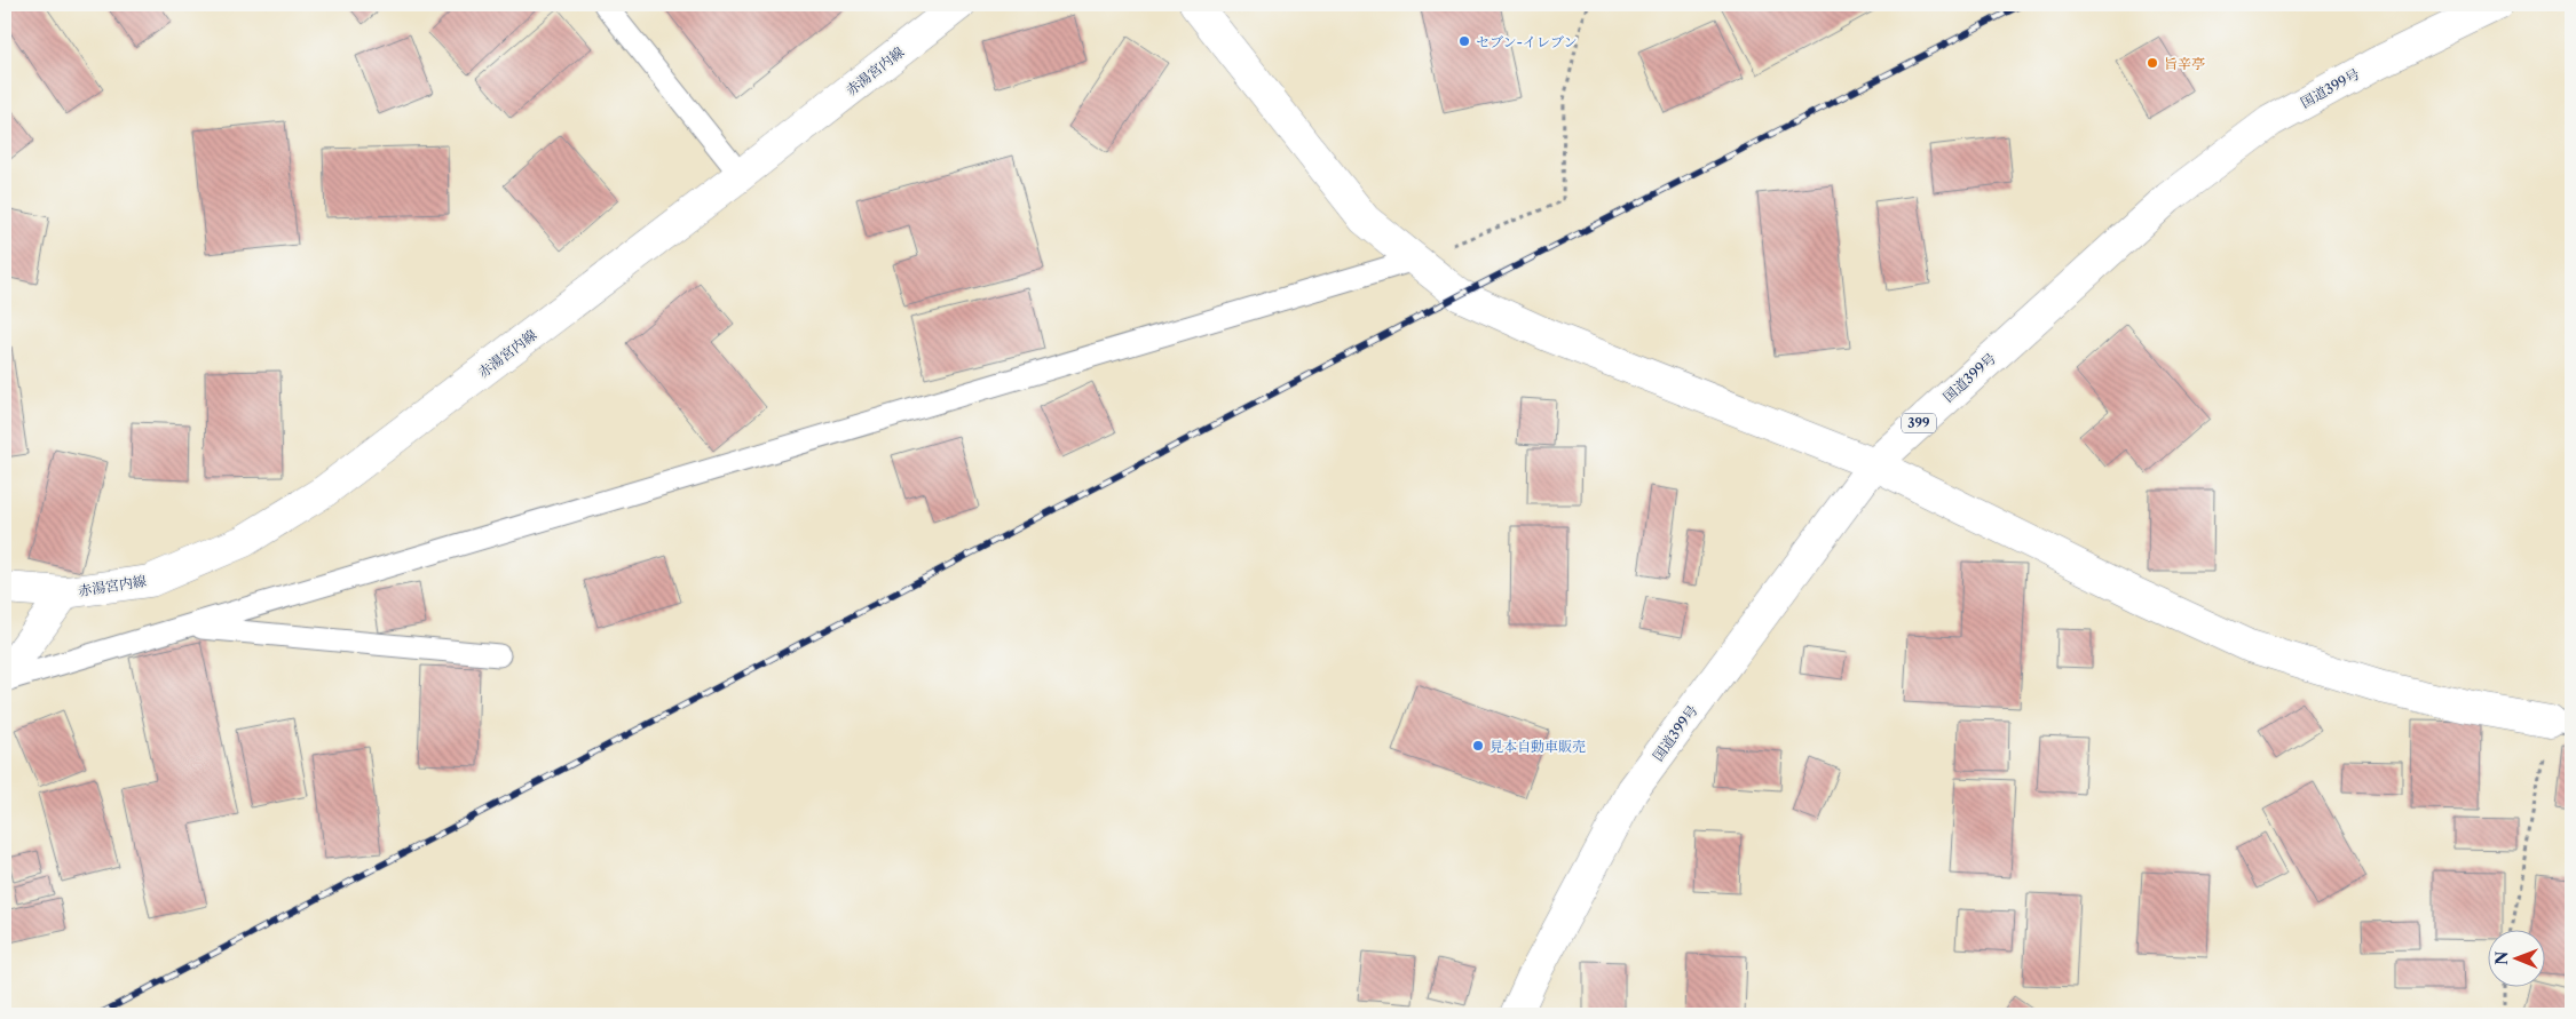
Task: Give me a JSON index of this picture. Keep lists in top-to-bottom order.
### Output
{
  "streets": {
    "main road": ["赤湯宮内線", "国道399号", "399"]
  },
  "places": ["セブン-イレブン", "旨辛亭", "見本自動車販売"],
  "north": "left"
}
